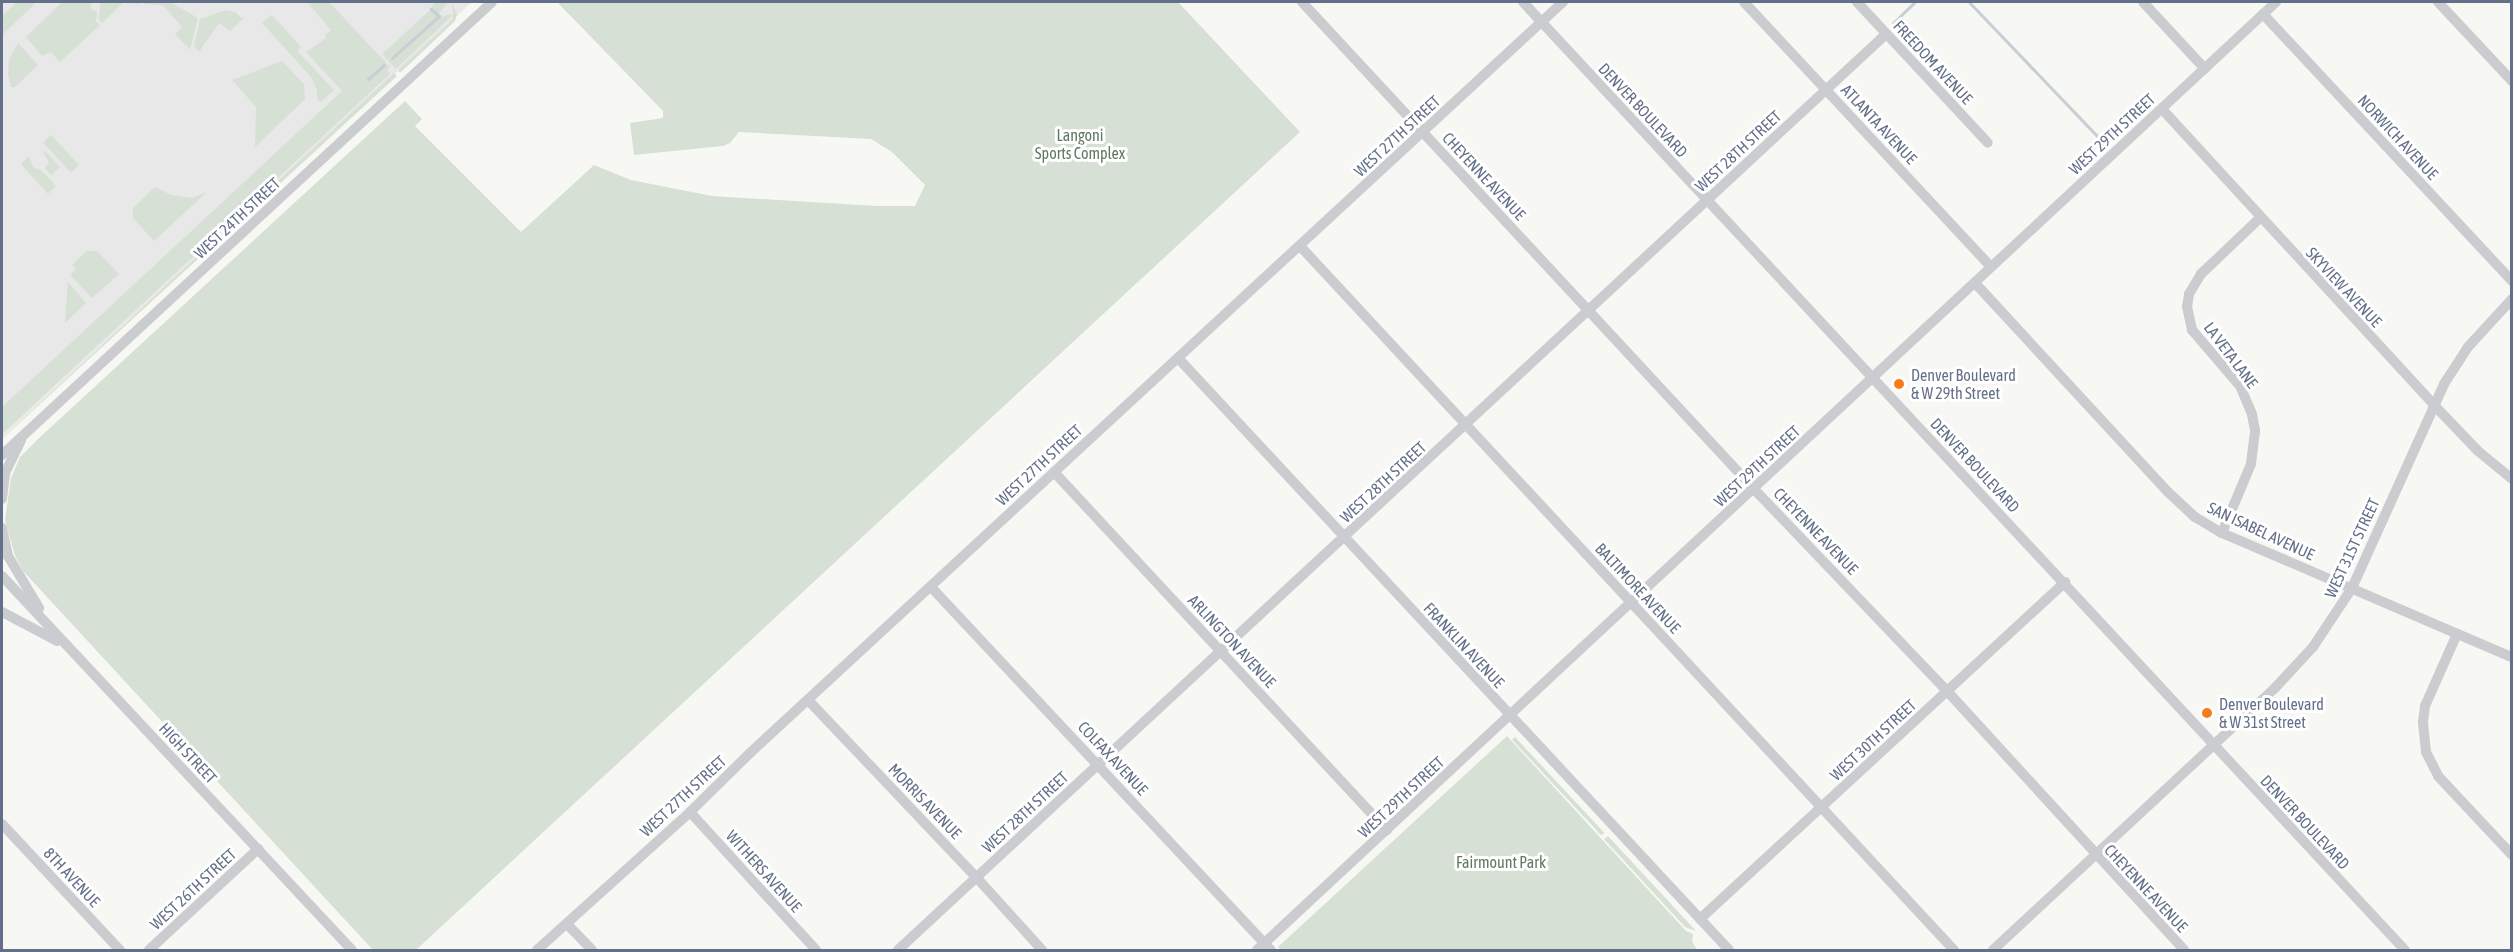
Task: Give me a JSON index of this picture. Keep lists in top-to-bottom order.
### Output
{
  "streets": {
    "street": [
      "FREEDOM AVENUE",
      "DENVER BOULEVARD",
      "ATLANTA AVENUE",
      "WEST 29TH STREET",
      "WEST 27TH STREET",
      "NORWICH AVENUE",
      "WEST 28TH STREET",
      "CHEYENNE AVENUE",
      "WEST 24TH STREET",
      "SKYVIEW AVENUE",
      "LA VETA LANE",
      "SAN ISABEL AVENUE",
      "WEST 31ST STREET",
      "BALTIMORE AVENUE",
      "ARLINGTON AVENUE",
      "FRANKLIN AVENUE",
      "WEST 30TH STREET",
      "HIGH STREET",
      "COLFAX AVENUE",
      "MORRIS AVENUE",
      "WITHERS AVENUE",
      "8TH AVENUE",
      "WEST 26TH STREET"
    ]
  },
  "crossings": [
    ["FREEDOM AVENUE", "WEST 28TH STREET"],
    ["DENVER BOULEVARD", "WEST 29TH STREET"],
    ["DENVER BOULEVARD", "WEST 27TH STREET"],
    ["DENVER BOULEVARD", "WEST 28TH STREET"],
    ["DENVER BOULEVARD", "WEST 31ST STREET"],
    ["DENVER BOULEVARD", "WEST 30TH STREET"],
    ["ATLANTA AVENUE", "WEST 29TH STREET"],
    ["ATLANTA AVENUE", "WEST 28TH STREET"],
    ["WEST 29TH STREET", "NORWICH AVENUE"],
    ["WEST 29TH STREET", "CHEYENNE AVENUE"],
    ["WEST 29TH STREET", "SKYVIEW AVENUE"],
    ["WEST 29TH STREET", "SAN ISABEL AVENUE"],
    ["WEST 29TH STREET", "BALTIMORE AVENUE"],
    ["WEST 29TH STREET", "ARLINGTON AVENUE"],
    ["WEST 29TH STREET", "FRANKLIN AVENUE"],
    ["WEST 29TH STREET", "COLFAX AVENUE"],
    ["WEST 27TH STREET", "CHEYENNE AVENUE"],
    ["WEST 27TH STREET", "BALTIMORE AVENUE"],
    ["WEST 27TH STREET", "ARLINGTON AVENUE"],
    ["WEST 27TH STREET", "FRANKLIN AVENUE"],
    ["WEST 27TH STREET", "COLFAX AVENUE"],
    ["WEST 27TH STREET", "MORRIS AVENUE"],
    ["WEST 27TH STREET", "WITHERS AVENUE"],
    ["WEST 28TH STREET", "CHEYENNE AVENUE"],
    ["WEST 28TH STREET", "BALTIMORE AVENUE"],
    ["WEST 28TH STREET", "ARLINGTON AVENUE"],
    ["WEST 28TH STREET", "FRANKLIN AVENUE"],
    ["WEST 28TH STREET", "COLFAX AVENUE"],
    ["WEST 28TH STREET", "MORRIS AVENUE"],
    ["CHEYENNE AVENUE", "WEST 31ST STREET"],
    ["CHEYENNE AVENUE", "WEST 30TH STREET"],
    ["SKYVIEW AVENUE", "LA VETA LANE"],
    ["SKYVIEW AVENUE", "WEST 31ST STREET"],
    ["LA VETA LANE", "SAN ISABEL AVENUE"],
    ["SAN ISABEL AVENUE", "WEST 31ST STREET"],
    ["BALTIMORE AVENUE", "WEST 30TH STREET"],
    ["FRANKLIN AVENUE", "WEST 30TH STREET"],
    ["HIGH STREET", "WEST 26TH STREET"]
  ],
  "parks": ["Langoni Sports Complex", "Fairmount Park"],
  "places": ["Denver Boulevard & W 29th Street", "Denver Boulevard & W 31st Street"]
}
